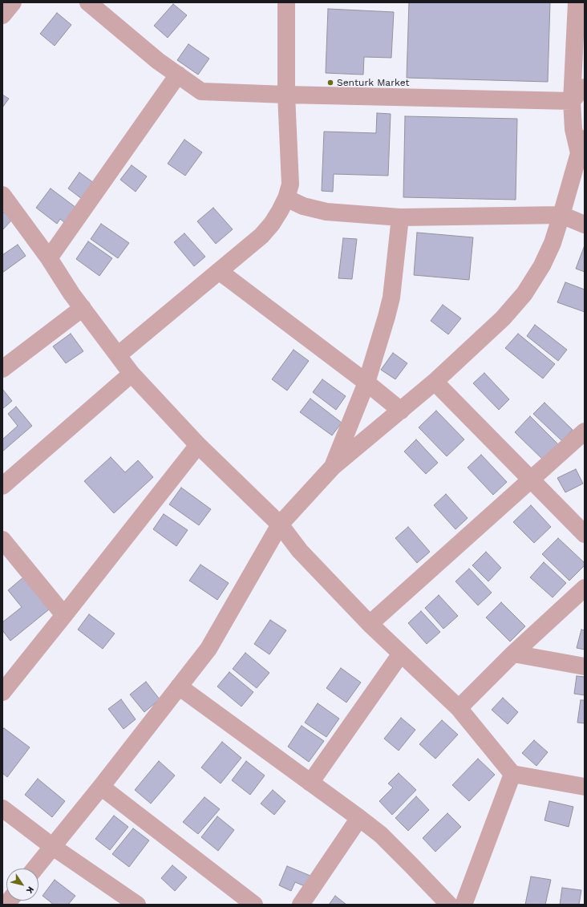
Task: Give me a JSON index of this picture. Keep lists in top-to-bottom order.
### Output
{
  "places": ["Senturk Market"],
  "north": "bottom right"
}
